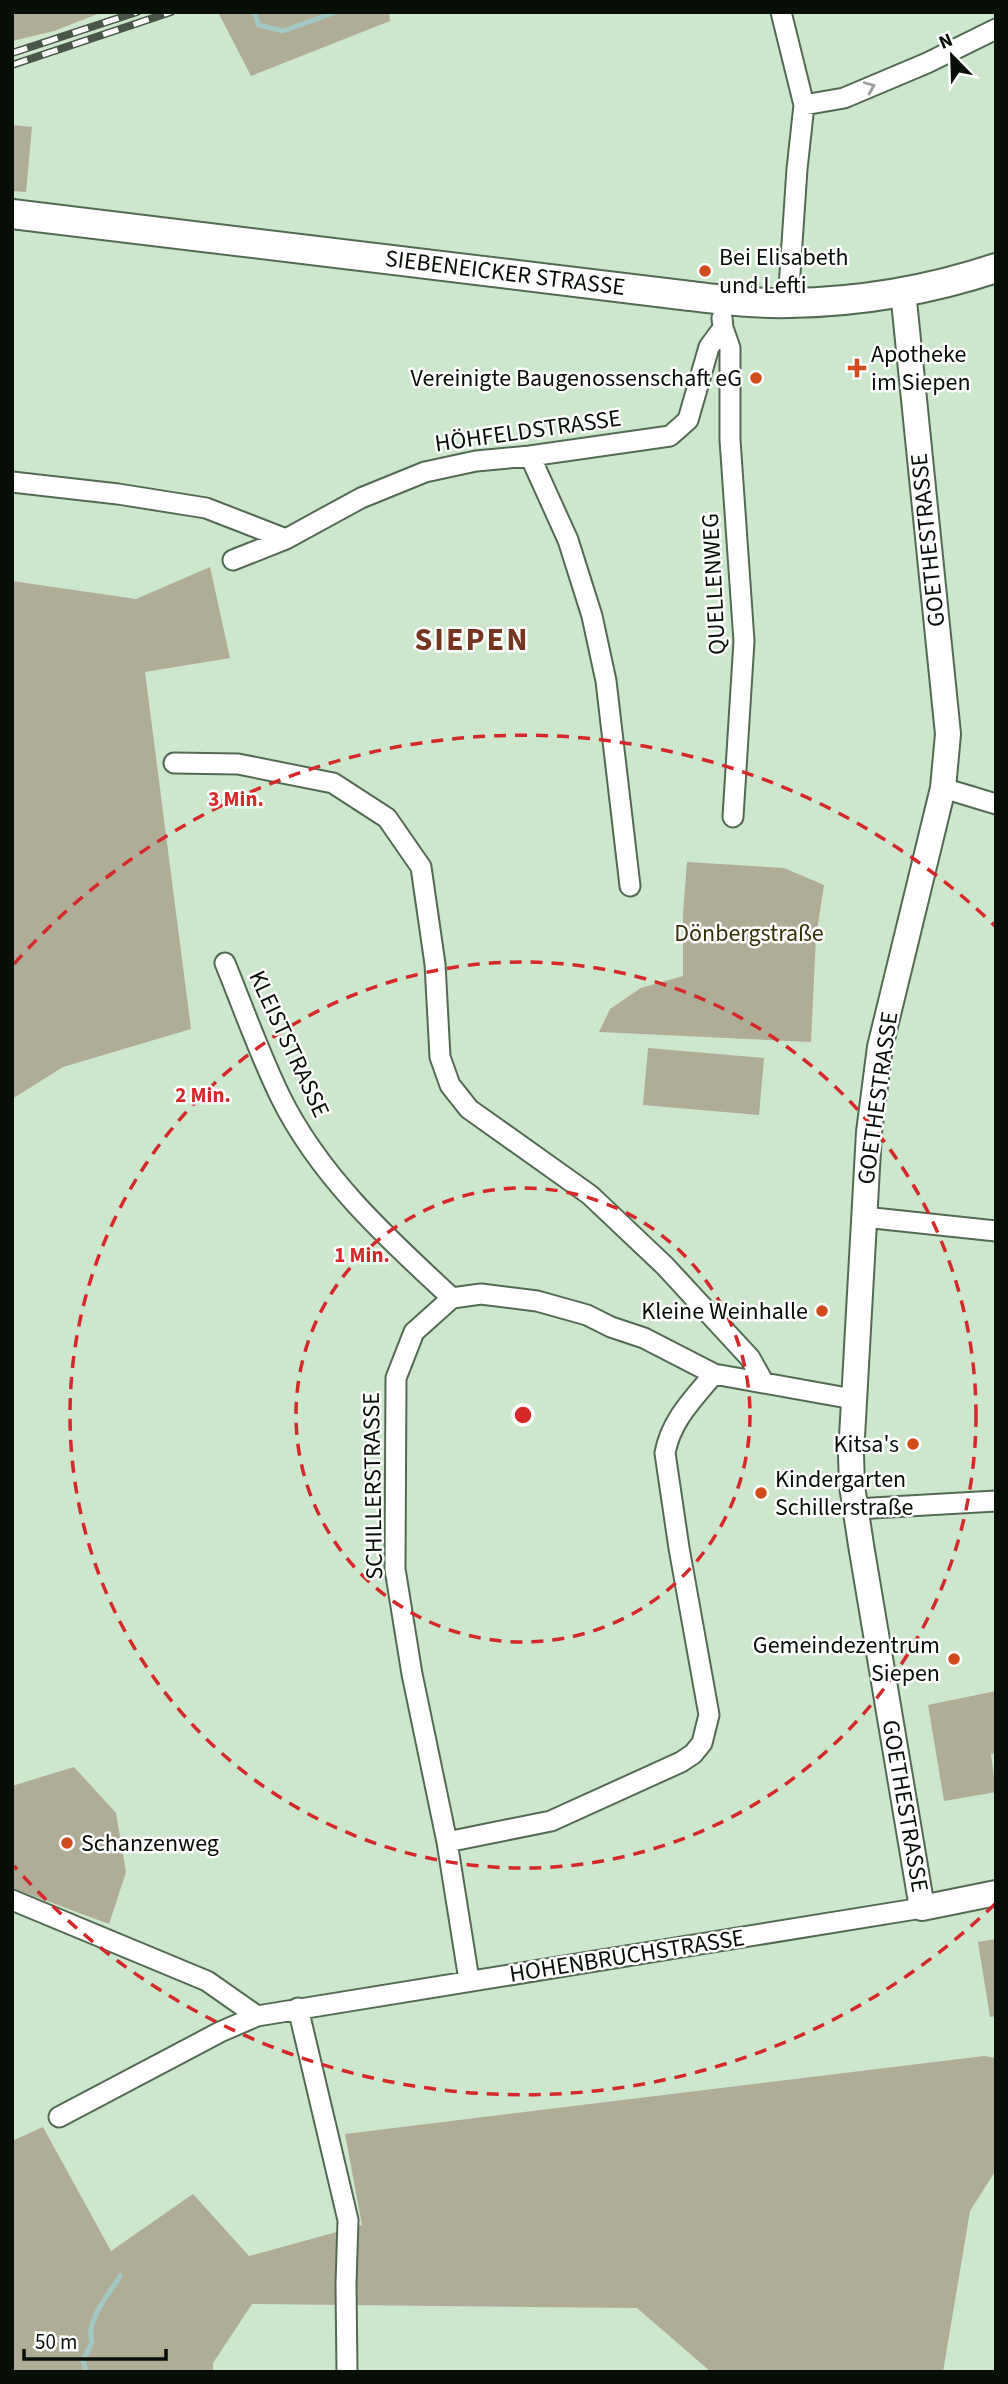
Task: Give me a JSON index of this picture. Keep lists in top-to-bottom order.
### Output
{
  "streets": {
    "main road": ["SIEBENEICKER STRASSE"],
    "street": [
      "HÖHFELDSTRASSE",
      "GOETHESTRASSE",
      "QUELLENWEG",
      "KLEISTSTRASSE",
      "SCHILLERSTRASSE",
      "HOHENBRUCHSTRASSE"
    ]
  },
  "crossings": [
    ["SIEBENEICKER STRASSE", "GOETHESTRASSE"],
    ["HÖHFELDSTRASSE", "QUELLENWEG"],
    ["GOETHESTRASSE", "HOHENBRUCHSTRASSE"],
    ["KLEISTSTRASSE", "SCHILLERSTRASSE"],
    ["SCHILLERSTRASSE", "HOHENBRUCHSTRASSE"]
  ],
  "districts": ["SIEPEN"],
  "parks": ["Dönbergstraße"],
  "places": {
    "other": [
      "Bei Elisabeth und Lefti",
      "Vereinigte Baugenossenschaft eG",
      "Kleine Weinhalle",
      "Kitsa's",
      "Kindergarten Schillerstraße",
      "Gemeindezentrum Siepen",
      "Schanzenweg"
    ],
    "health": ["Apotheke im Siepen"]
  },
  "scale_bar": "50 m",
  "north": "top left",
  "rings": ["3 Min.", "2 Min.", "1 Min."]
}
